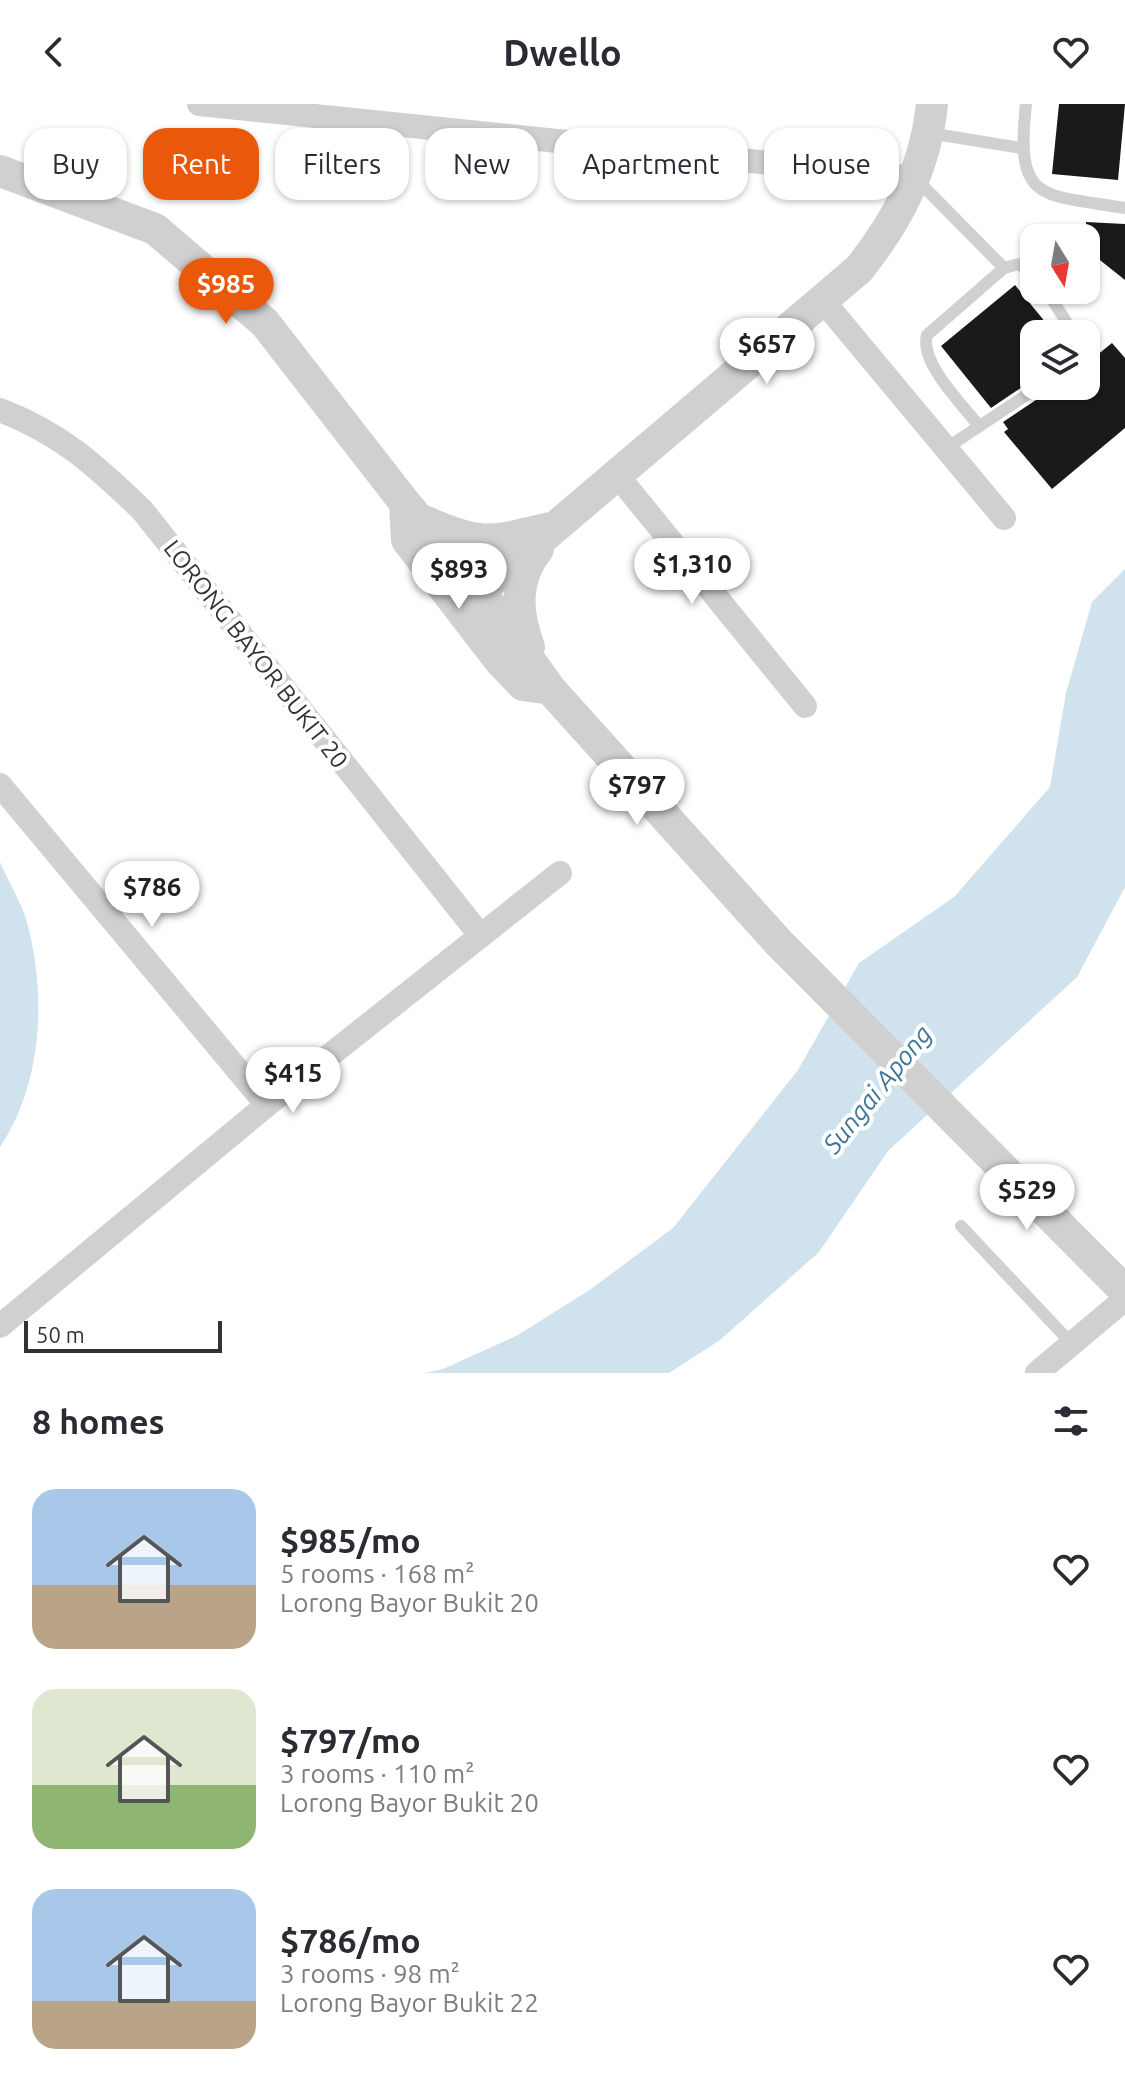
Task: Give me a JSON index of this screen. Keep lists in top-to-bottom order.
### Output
{
  "streets": {
    "street": ["LORONG BAYOR BUKIT 20"]
  },
  "water": ["Sungai Apong"],
  "scale_bar": "50 m",
  "north": "bottom",
  "page": {
    "header": "Dwello",
    "chip": [
      "Buy",
      "Rent",
      "Filters",
      "New",
      "Apartment",
      "House"
    ],
    "price": [
      "$985",
      "$657",
      "$1,310",
      "$893",
      "$797",
      "$786",
      "$415",
      "$529"
    ],
    "scale": "50 m",
    "heading": "8 homes",
    "list": [
      {
        "name": "$985/mo",
        "note": "5 rooms · 168 m² · Lorong Bayor Bukit 20"
      },
      {
        "name": "$797/mo",
        "note": "3 rooms · 110 m² · Lorong Bayor Bukit 20"
      },
      {
        "name": "$786/mo",
        "note": "3 rooms · 98 m² · Lorong Bayor Bukit 22"
      }
    ]
  }
}
